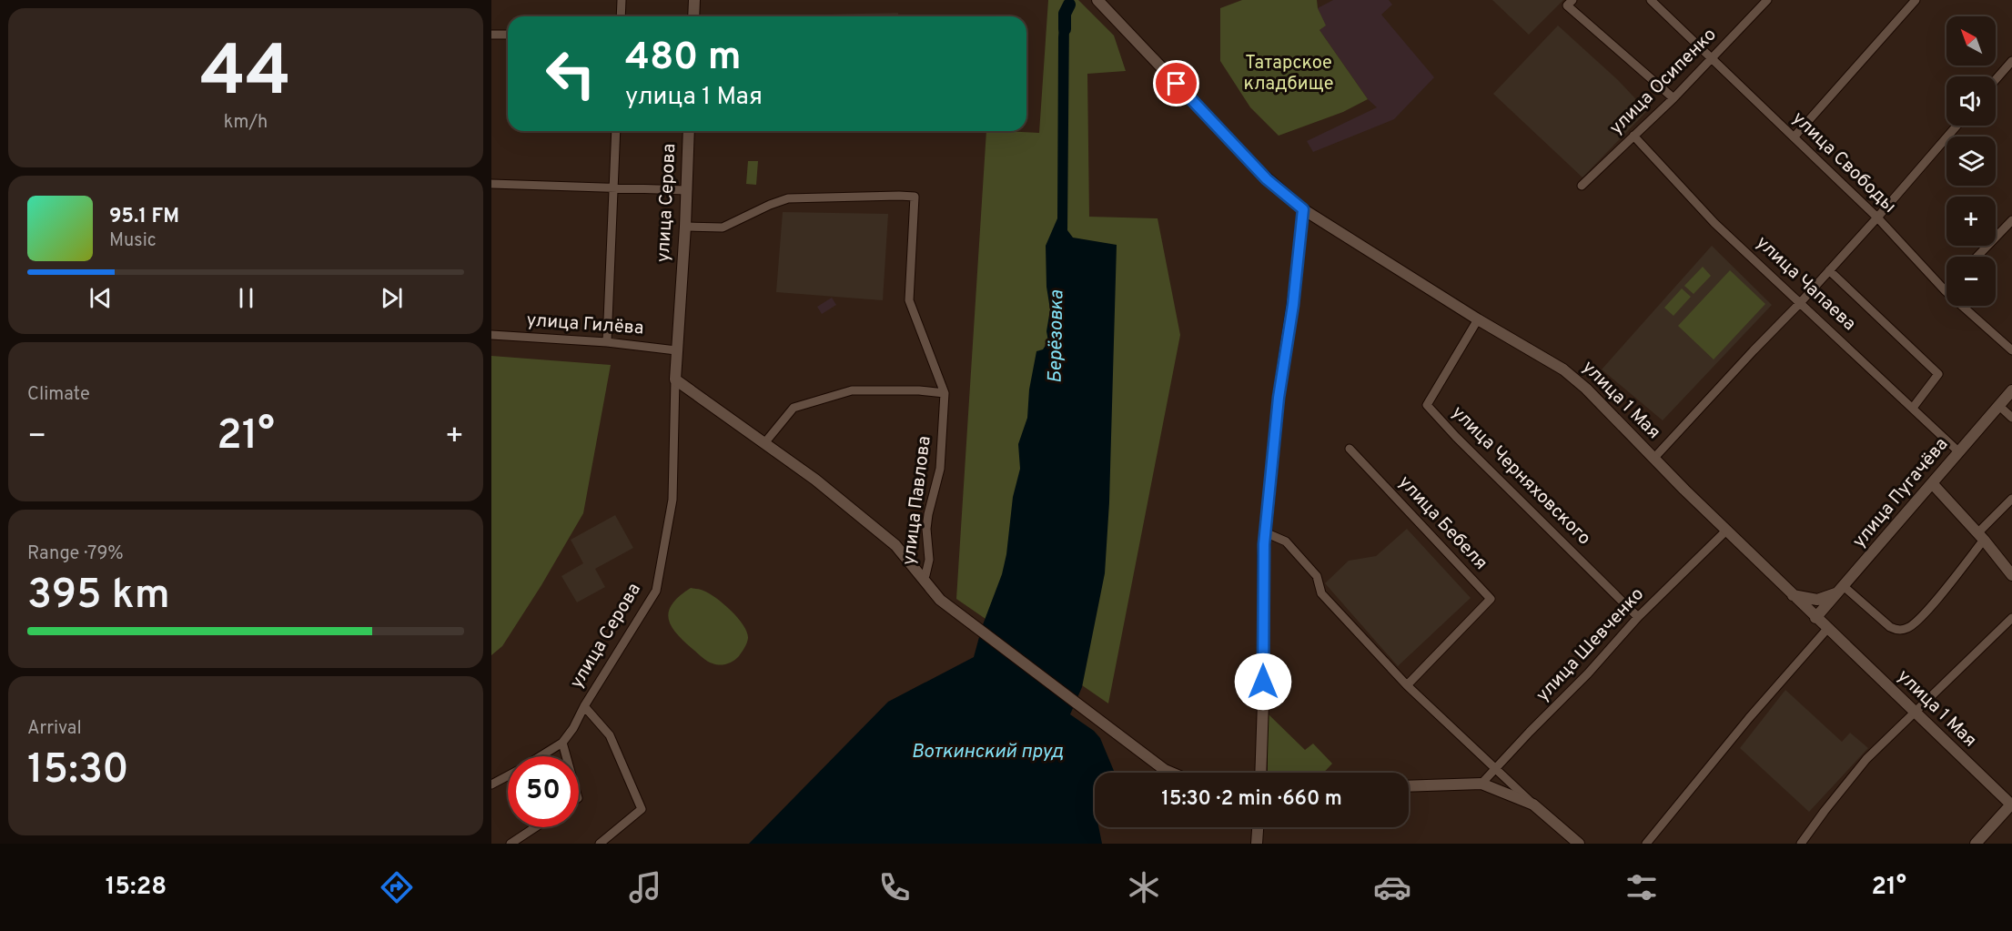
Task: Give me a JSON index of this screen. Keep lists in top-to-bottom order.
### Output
{
  "streets": {
    "main road": ["улица Серова", "улица 1 Мая", "улица Пугачёва"],
    "street": [
      "улица Осипенко",
      "улица Свободы",
      "улица Чапаева",
      "улица Гилёва",
      "улица Черняховского",
      "улица Павлова",
      "улица Бебеля",
      "улица Шевченко"
    ]
  },
  "crossings": [
    ["улица Осипенко", "улица Свободы"],
    ["улица Осипенко", "улица Чапаева"],
    ["улица Серова", "улица Гилёва"],
    ["улица Серова", "улица Павлова"],
    ["улица Чапаева", "улица Пугачёва"],
    ["улица 1 Мая", "улица Черняховского"],
    ["улица 1 Мая", "улица Пугачёва"],
    ["улица 1 Мая", "улица Шевченко"],
    ["улица Черняховского", "улица Шевченко"]
  ],
  "water": ["Берёзовка", "Воткинский пруд"],
  "parks": ["Татарское кладбище"],
  "north": "top left",
  "page": {
    "tile": [
      ["44", "km/h"],
      "Climate",
      ["Range · 79%", "395 km"],
      ["Arrival", "15:30"]
    ],
    "map_buttons": ["+", "−"],
    "turn": ["480 m", "улица 1 Мая"],
    "song": ["95.1 FM", "Music"],
    "heat": ["−", "21°", "+"],
    "limit": "50",
    "trip": "15:30 · 2 min · 660 m",
    "tabs": ["15:28", "21°"]
  }
}
